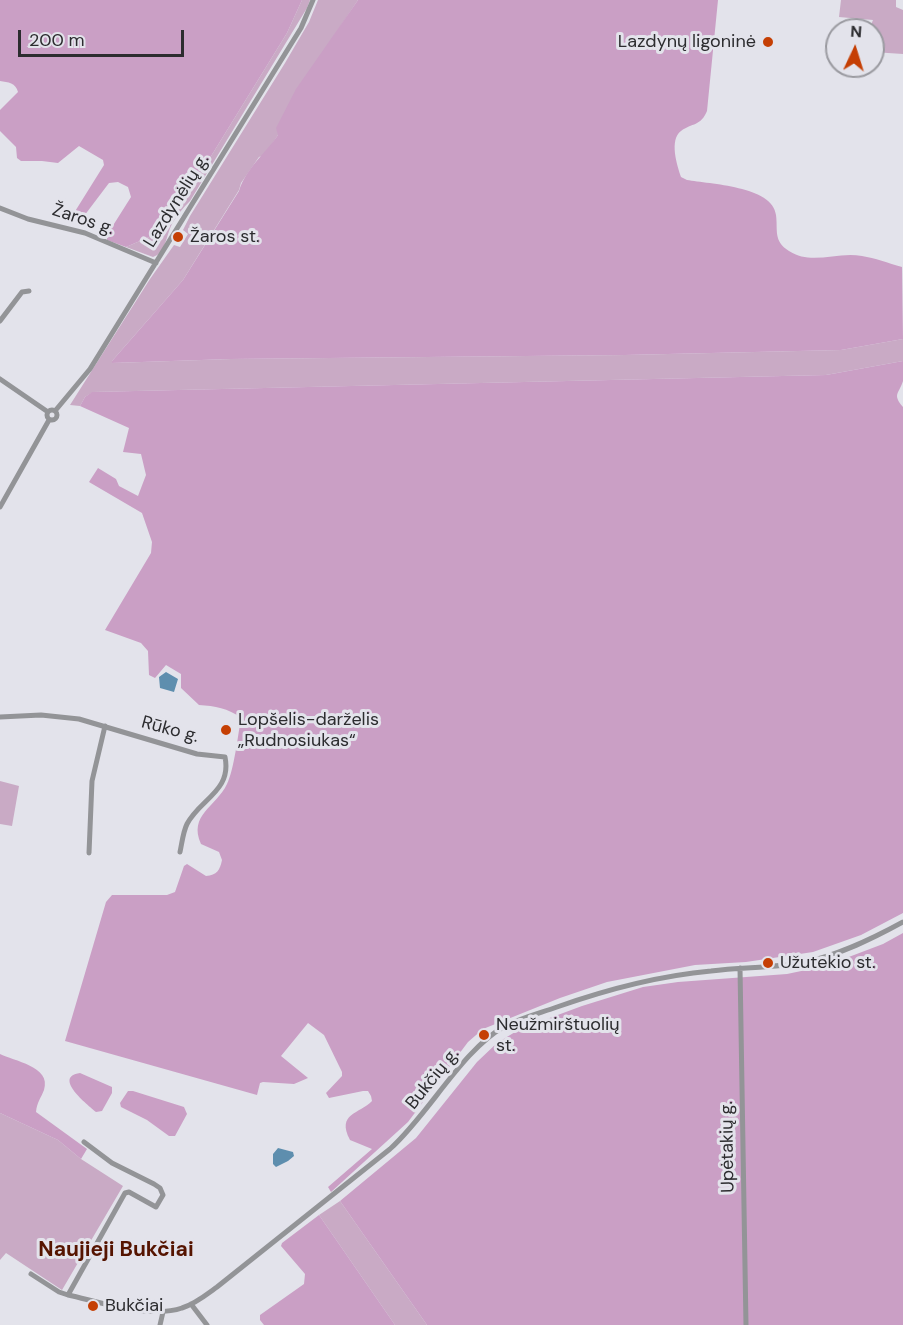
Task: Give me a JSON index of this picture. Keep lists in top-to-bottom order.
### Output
{
  "streets": {
    "street": [
      "Lazdynėlių g.",
      "Žaros g.",
      "Rūko g.",
      "Bukčių g.",
      "Upėtakių g."
    ]
  },
  "crossings": [
    ["Lazdynėlių g.", "Žaros g."],
    ["Bukčių g.", "Upėtakių g."]
  ],
  "districts": ["Naujieji Bukčiai"],
  "places": [
    "Lazdynų ligoninė",
    "Žaros st.",
    "Lopšelis-darželis „Rudnosiukas“",
    "Užutekio st.",
    "Neužmirštuolių st.",
    "Bukčiai"
  ],
  "scale_bar": "200 m",
  "north": "top"
}
